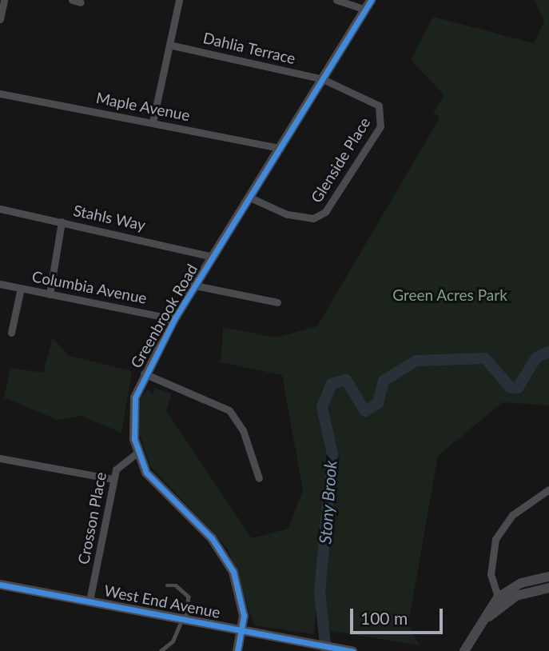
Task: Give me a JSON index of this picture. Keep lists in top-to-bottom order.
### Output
{
  "streets": {
    "street": [
      "Dahlia Terrace",
      "Maple Avenue",
      "Glenside Place",
      "Stahls Way",
      "Columbia Avenue",
      "Greenbrook Road",
      "Crosson Place",
      "West End Avenue"
    ]
  },
  "crossings": [
    ["Dahlia Terrace", "Glenside Place"],
    ["Dahlia Terrace", "Greenbrook Road"],
    ["Maple Avenue", "Greenbrook Road"],
    ["Glenside Place", "Greenbrook Road"],
    ["Stahls Way", "Greenbrook Road"],
    ["Columbia Avenue", "Greenbrook Road"],
    ["Greenbrook Road", "Crosson Place"],
    ["Greenbrook Road", "West End Avenue"],
    ["Crosson Place", "West End Avenue"]
  ],
  "water": ["Stony Brook"],
  "parks": ["Green Acres Park"],
  "scale_bar": "100 m"
}
